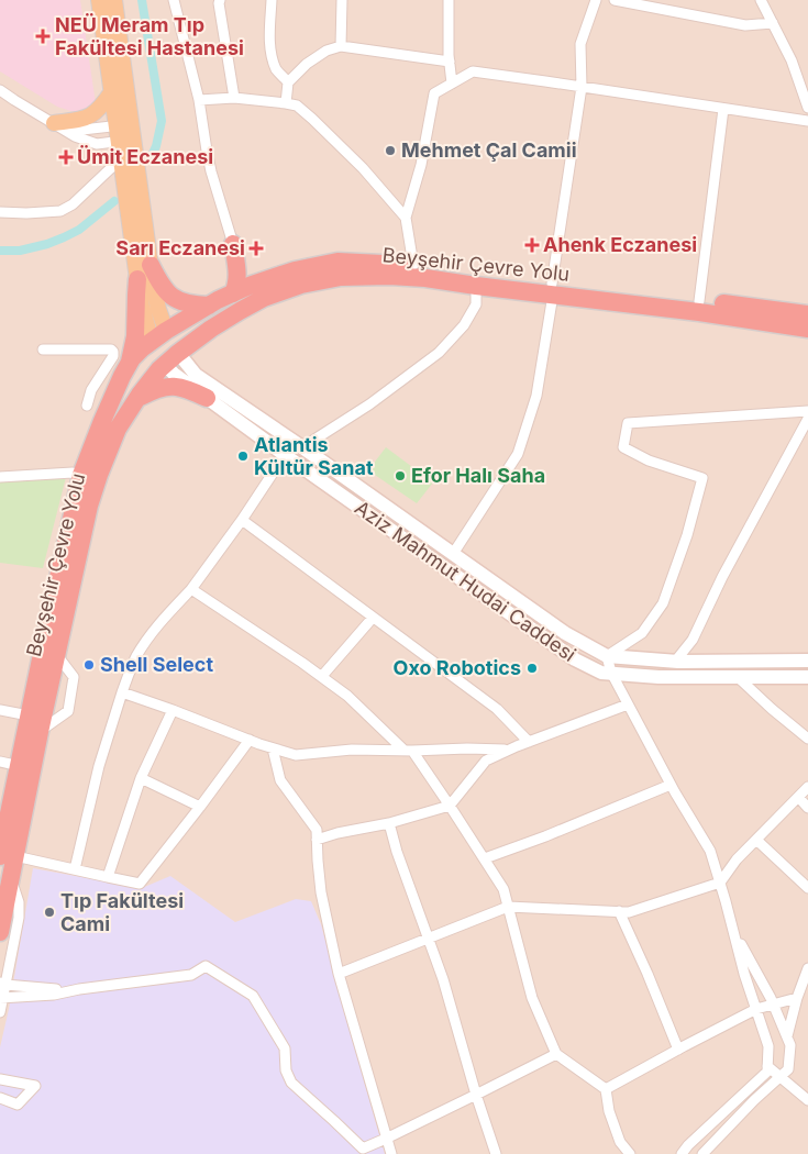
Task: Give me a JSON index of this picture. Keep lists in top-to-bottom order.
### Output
{
  "streets": {
    "highway": ["Beyşehir Çevre Yolu"],
    "street": ["Aziz Mahmut Hudai Caddesi"]
  },
  "crossings": [
    ["Beyşehir Çevre Yolu", "Aziz Mahmut Hudai Caddesi"]
  ],
  "places": {
    "health": [
      "NEÜ Meram Tıp Fakültesi Hastanesi",
      "Ümit Eczanesi",
      "Ahenk Eczanesi",
      "Sarı Eczanesi"
    ],
    "other": [
      "Mehmet Çal Camii",
      "Atlantis Kültür Sanat",
      "Efor Halı Saha",
      "Shell Select",
      "Oxo Robotics",
      "Tıp Fakültesi Cami"
    ]
  }
}
